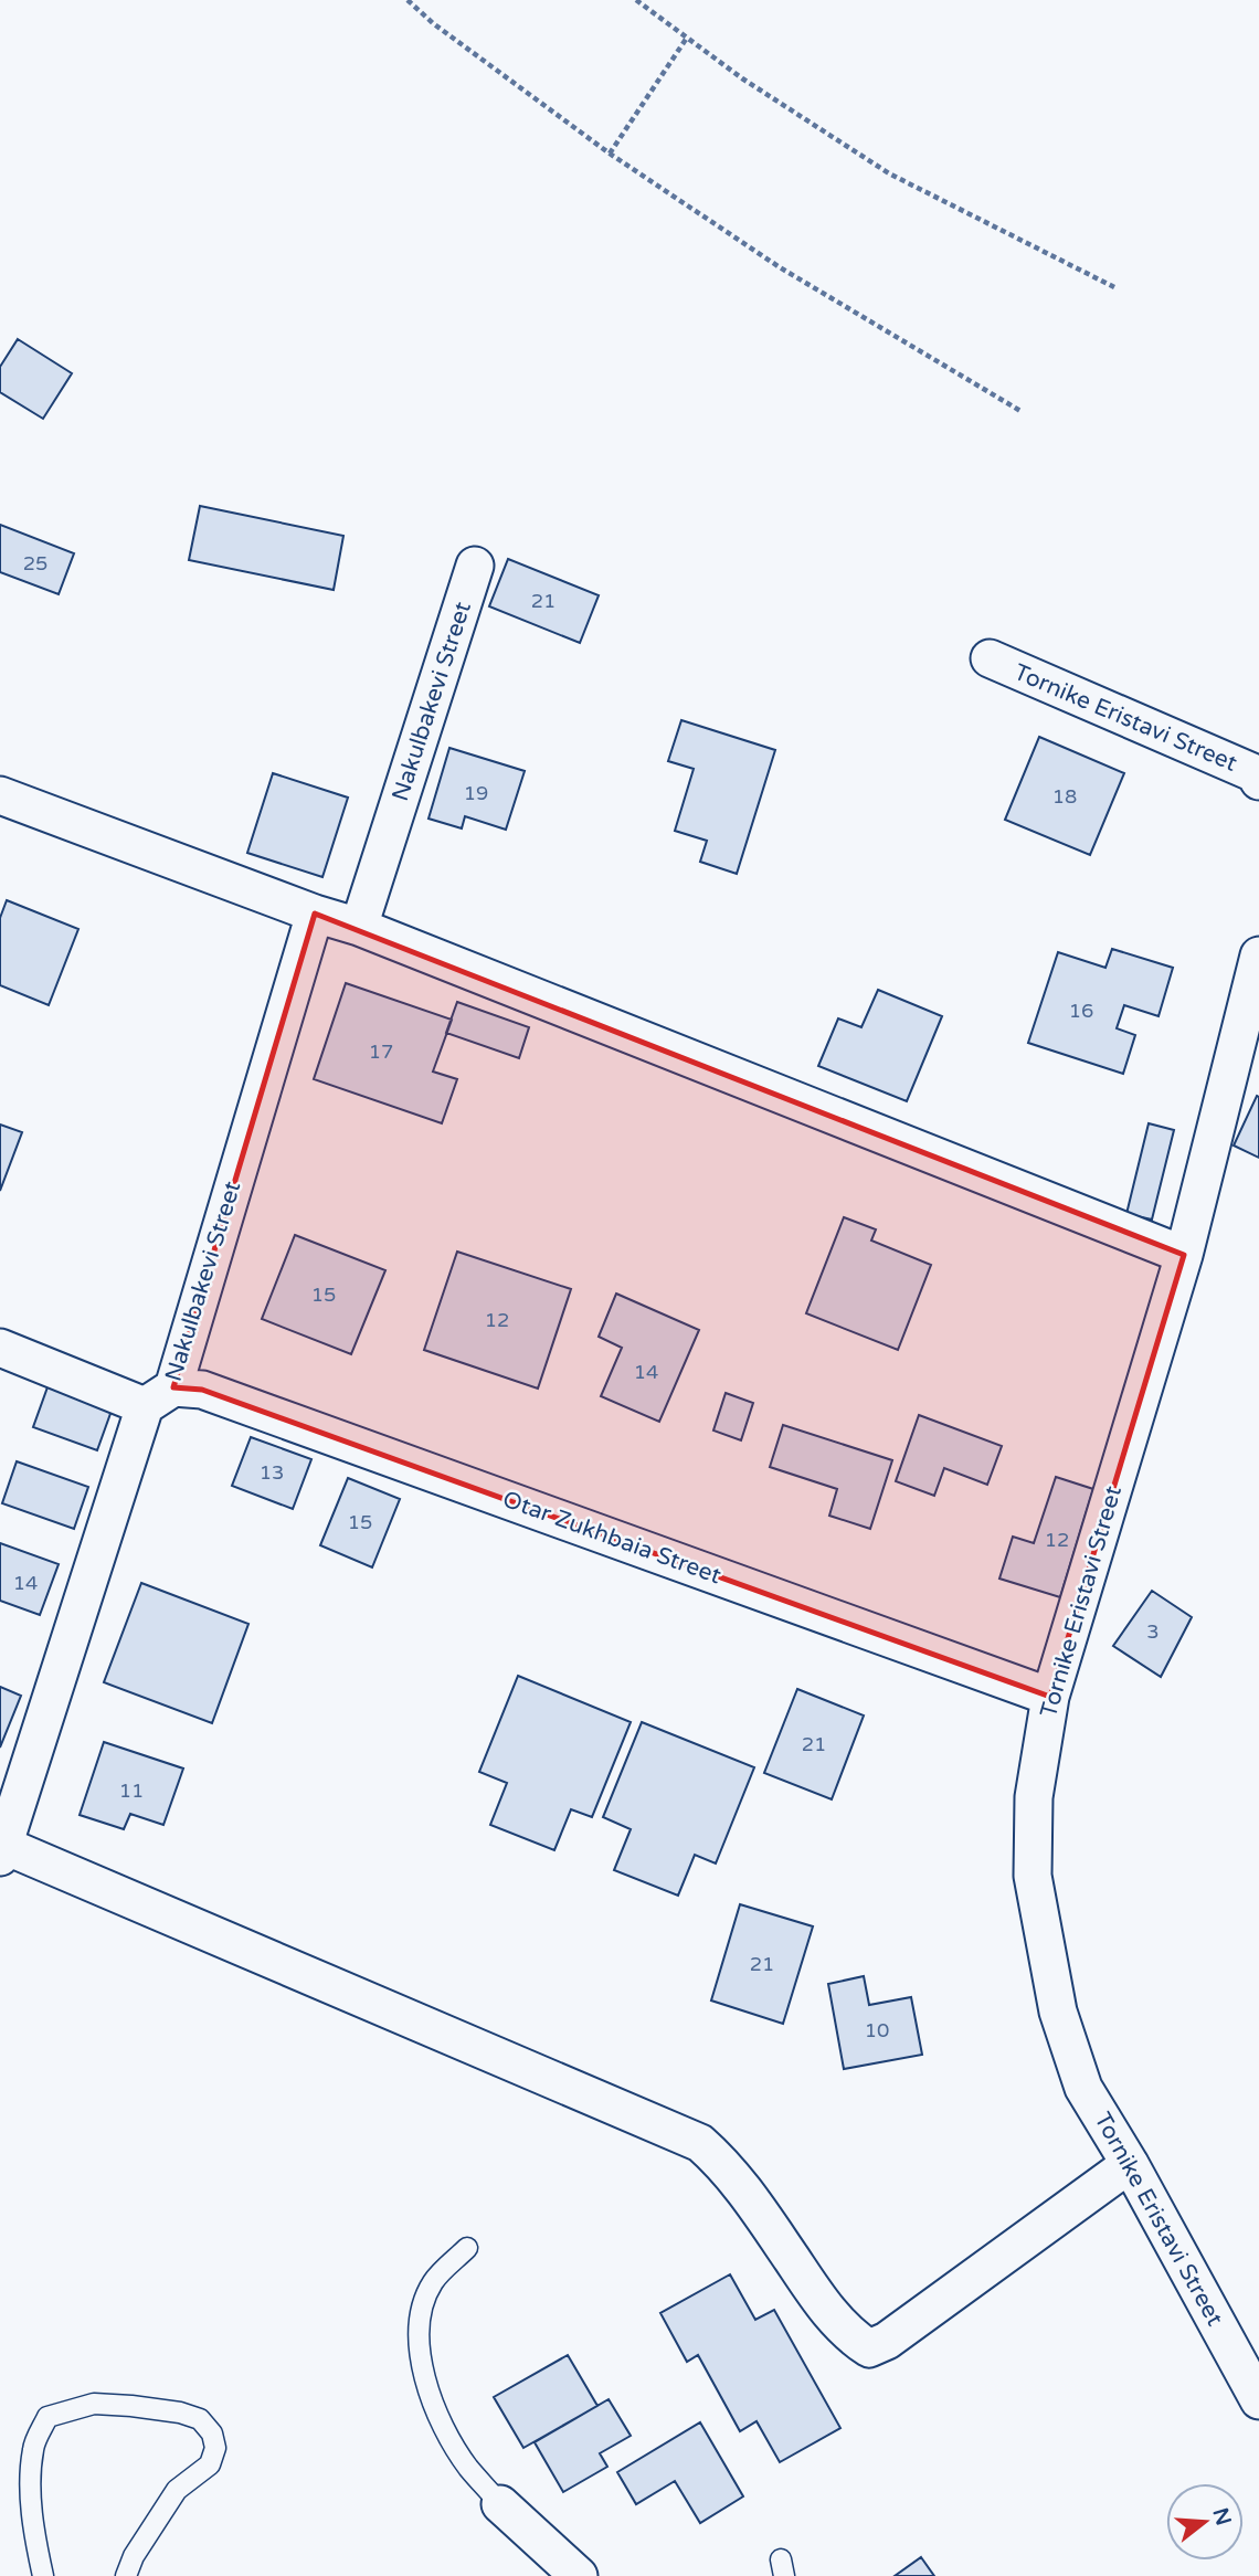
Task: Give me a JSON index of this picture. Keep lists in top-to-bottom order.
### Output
{
  "streets": {
    "street": ["Nakulbakevi Street", "Tornike Eristavi Street", "Otar Zukhbaia Street"]
  },
  "crossings": [
    ["Nakulbakevi Street", "Otar Zukhbaia Street"],
    ["Tornike Eristavi Street", "Otar Zukhbaia Street"]
  ],
  "house_numbers": [
    "25",
    "21",
    "19",
    "18",
    "16",
    "17",
    "15",
    "12",
    "14",
    "13",
    "15",
    "12",
    "14",
    "3",
    "21",
    "11",
    "21",
    "10"
  ],
  "north": "right"
}
